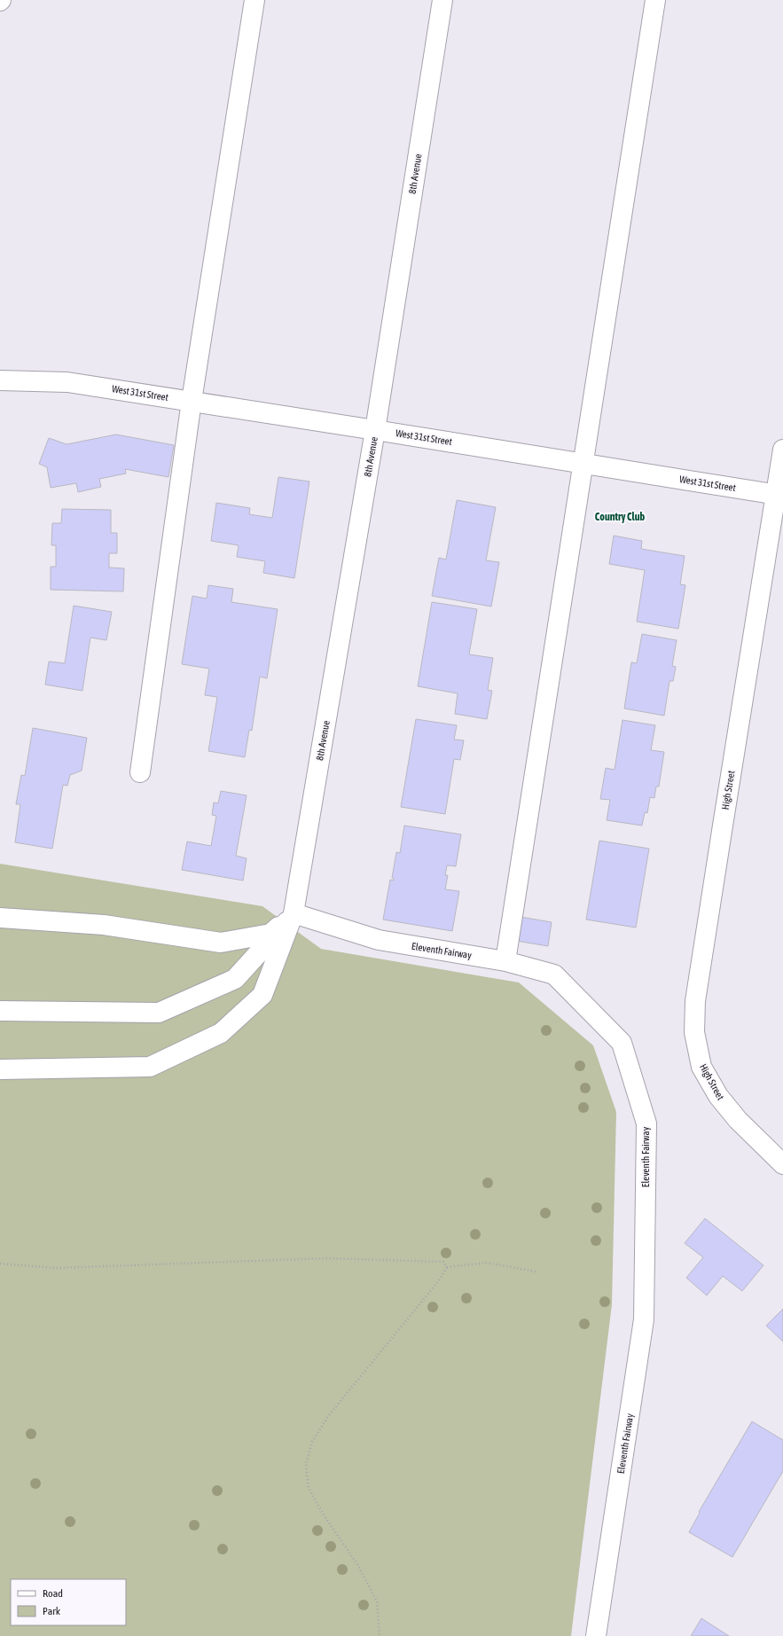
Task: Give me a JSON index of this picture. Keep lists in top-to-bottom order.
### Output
{
  "streets": {
    "street": [
      "8th Avenue",
      "West 31st Street",
      "High Street",
      "Eleventh Fairway"
    ]
  },
  "crossings": [
    ["8th Avenue", "West 31st Street"],
    ["8th Avenue", "Eleventh Fairway"],
    ["West 31st Street", "High Street"]
  ],
  "districts": ["Country Club"],
  "legend": ["Road", "Park"]
}
